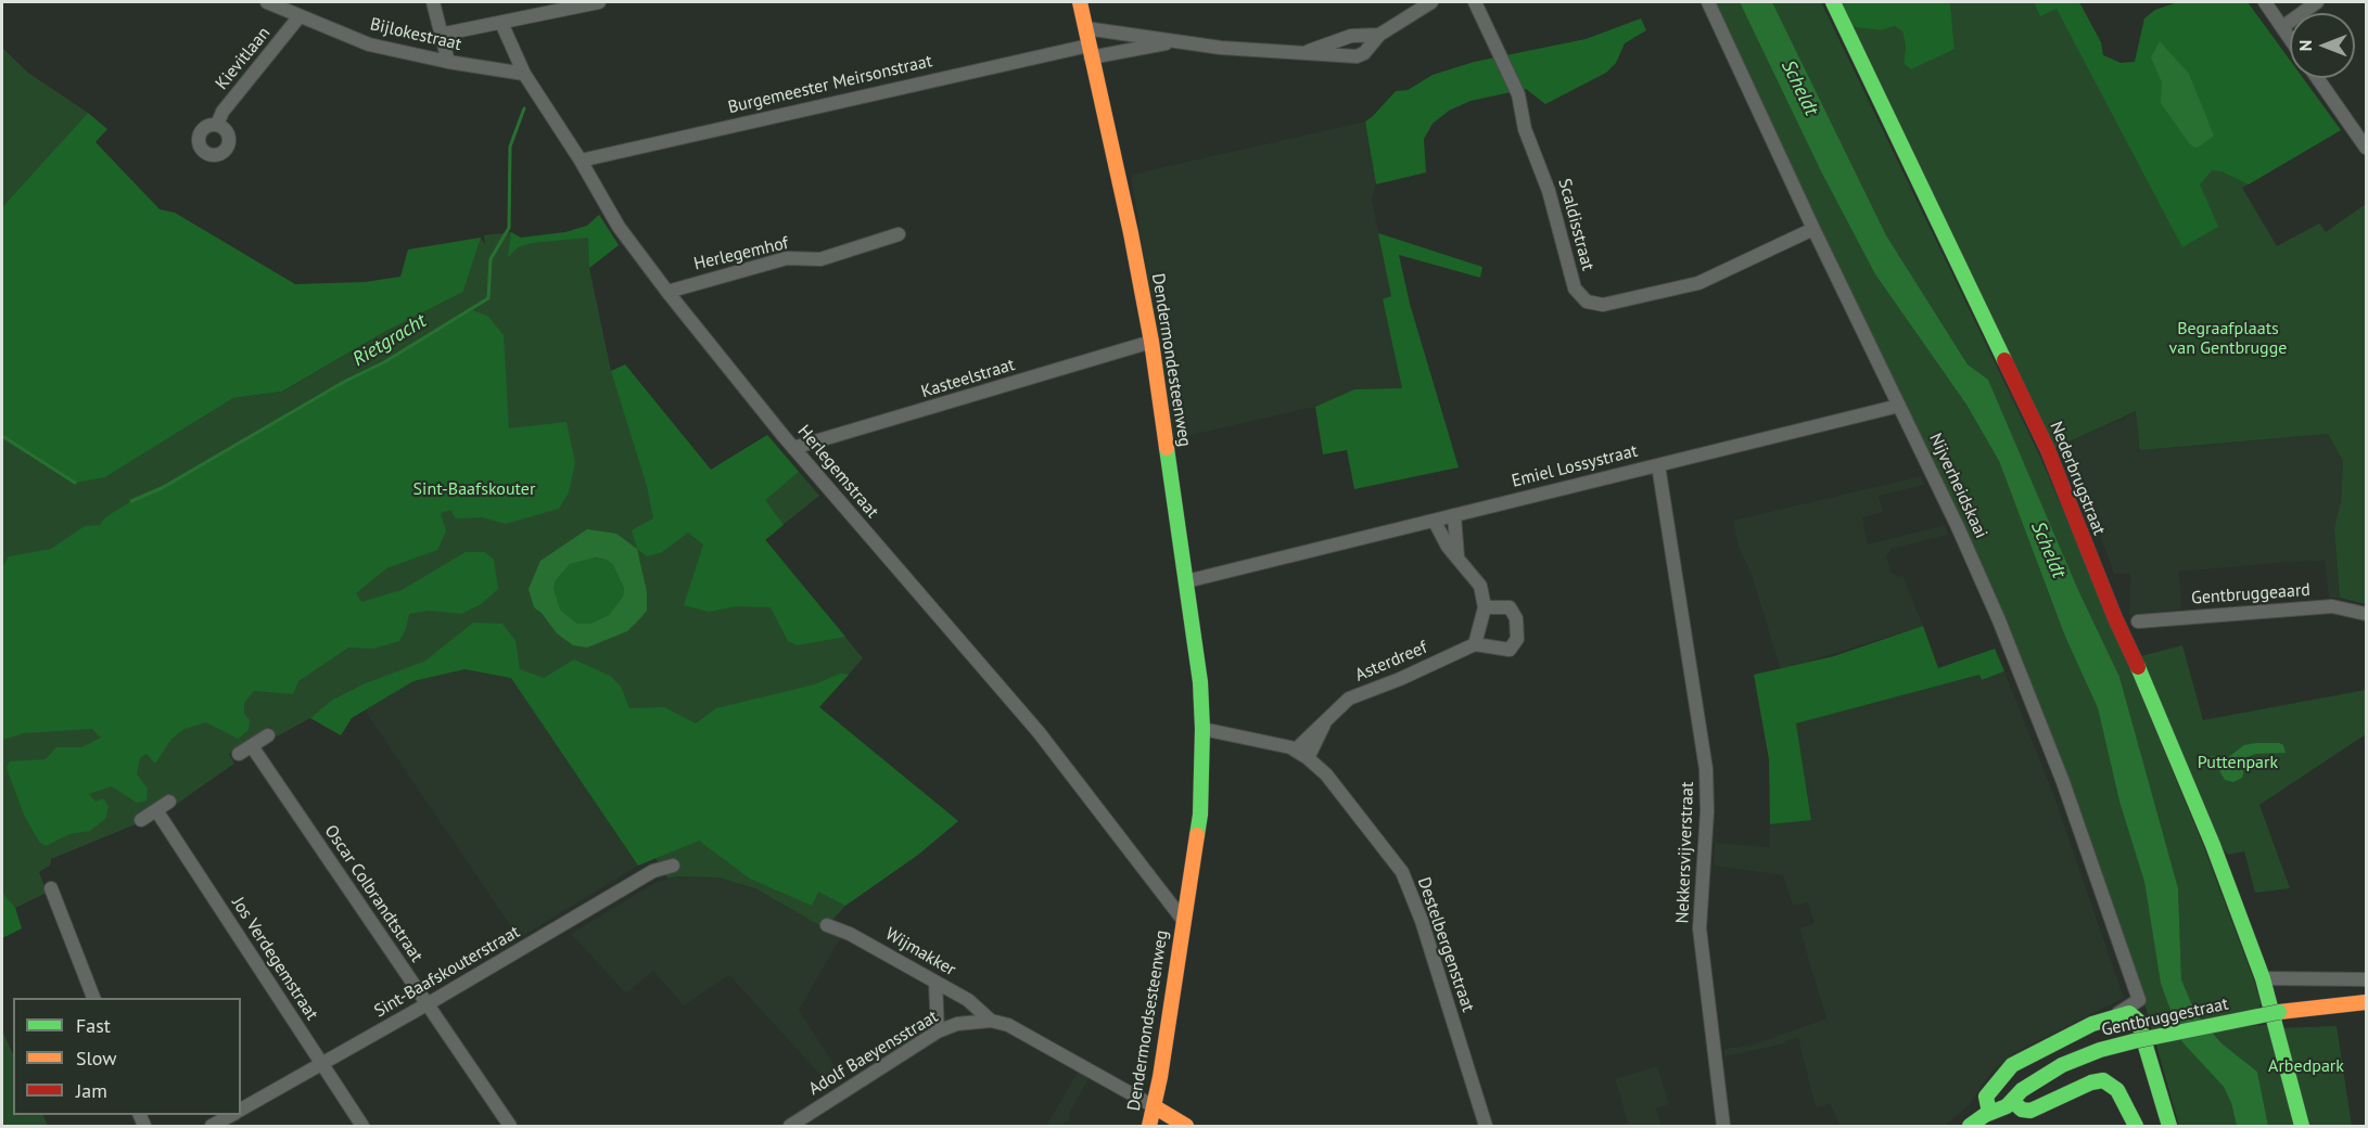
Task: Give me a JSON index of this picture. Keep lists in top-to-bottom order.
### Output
{
  "streets": {
    "street": [
      "Bijlokestraat",
      "Kievitlaan",
      "Burgemeester Meirsonstraat",
      "Scaldisstraat",
      "Herlegemhof",
      "Dendermondesteenweg",
      "Kasteelstraat",
      "Emiel Lossystraat",
      "Herlegemstraat",
      "Nederbrugstraat",
      "Nijverheidskaai",
      "Gentbruggeaard",
      "Asterdreef",
      "Nekkersvijverstraat",
      "Oscar Colbrandtstraat",
      "Destelbergenstraat",
      "Wijmakker",
      "Jos Verdegemstraat",
      "Sint-Baafskouterstraat",
      "Gentbruggestraat",
      "Dendermondsesteenweg",
      "Adolf Baeyensstraat"
    ]
  },
  "crossings": [
    ["Bijlokestraat", "Kievitlaan"],
    ["Bijlokestraat", "Herlegemstraat"],
    ["Burgemeester Meirsonstraat", "Dendermondesteenweg"],
    ["Burgemeester Meirsonstraat", "Herlegemstraat"],
    ["Scaldisstraat", "Nijverheidskaai"],
    ["Herlegemhof", "Herlegemstraat"],
    ["Dendermondesteenweg", "Kasteelstraat"],
    ["Dendermondesteenweg", "Emiel Lossystraat"],
    ["Dendermondesteenweg", "Destelbergenstraat"],
    ["Dendermondesteenweg", "Dendermondsesteenweg"],
    ["Kasteelstraat", "Herlegemstraat"],
    ["Emiel Lossystraat", "Nijverheidskaai"],
    ["Emiel Lossystraat", "Nekkersvijverstraat"],
    ["Herlegemstraat", "Dendermondsesteenweg"],
    ["Nederbrugstraat", "Gentbruggestraat"],
    ["Nijverheidskaai", "Gentbruggestraat"],
    ["Asterdreef", "Destelbergenstraat"],
    ["Oscar Colbrandtstraat", "Sint-Baafskouterstraat"],
    ["Destelbergenstraat", "Dendermondsesteenweg"],
    ["Wijmakker", "Adolf Baeyensstraat"],
    ["Jos Verdegemstraat", "Sint-Baafskouterstraat"],
    ["Dendermondsesteenweg", "Adolf Baeyensstraat"]
  ],
  "water": ["Scheldt", "Rietgracht"],
  "parks": [
    "Begraafplaats van Gentbrugge",
    "Sint-Baafskouter",
    "Puttenpark",
    "Arbedpark"
  ],
  "legend": ["Fast", "Slow", "Jam"],
  "north": "left"
}
